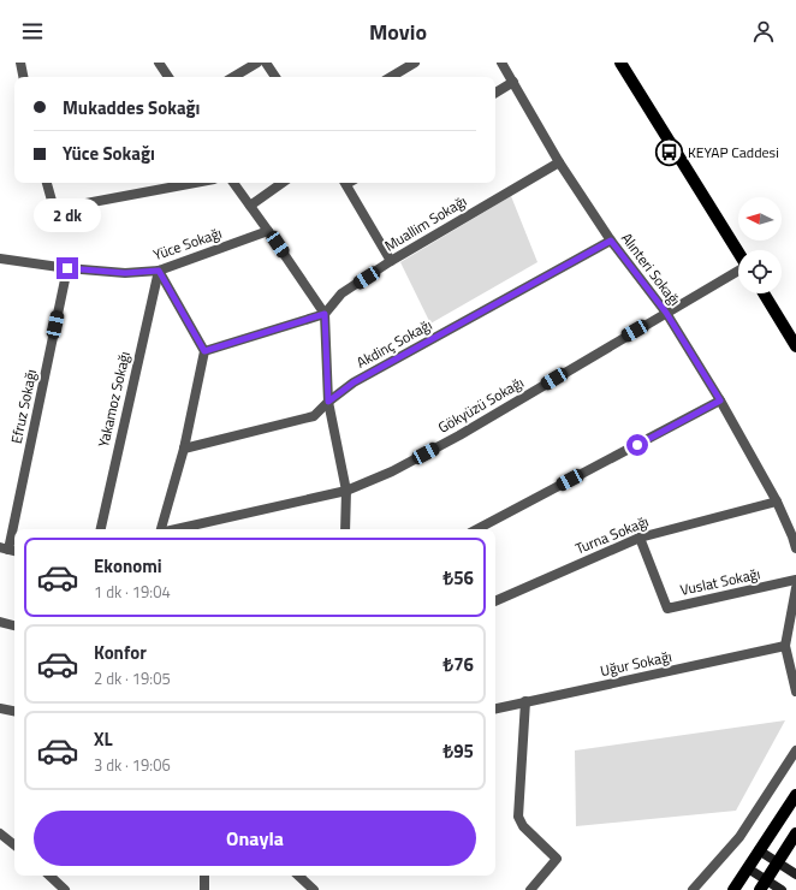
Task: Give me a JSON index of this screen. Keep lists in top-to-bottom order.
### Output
{
  "streets": {
    "street": [
      "Muallim Sokağı",
      "Yüce Sokağı",
      "Alınteri Sokağı",
      "Akdinç Sokağı",
      "Yakamoz Sokağı",
      "Gökyüzü Sokağı",
      "Efruz Sokağı",
      "Turna Sokağı",
      "Vuslat Sokağı",
      "Uğur Sokağı"
    ]
  },
  "crossings": [
    ["Muallim Sokağı", "Alınteri Sokağı"],
    ["Yüce Sokağı", "Yakamoz Sokağı"],
    ["Yüce Sokağı", "Efruz Sokağı"],
    ["Alınteri Sokağı", "Akdinç Sokağı"],
    ["Alınteri Sokağı", "Gökyüzü Sokağı"],
    ["Alınteri Sokağı", "Turna Sokağı"],
    ["Turna Sokağı", "Vuslat Sokağı"]
  ],
  "places": {
    "bus stop": ["KEYAP Caddesi"]
  },
  "north": "left",
  "page": {
    "header": "Movio",
    "banner": ["Mukaddes Sokağı", "Yüce Sokağı"],
    "bubble": "2 dk",
    "list": [
      {
        "name": "Ekonomi",
        "note": "1 dk · 19:04",
        "value": "₺56"
      },
      {
        "name": "Konfor",
        "note": "2 dk · 19:05",
        "value": "₺76"
      },
      {
        "name": "XL",
        "note": "3 dk · 19:06",
        "value": "₺95"
      }
    ],
    "buttons": "Onayla"
  }
}
